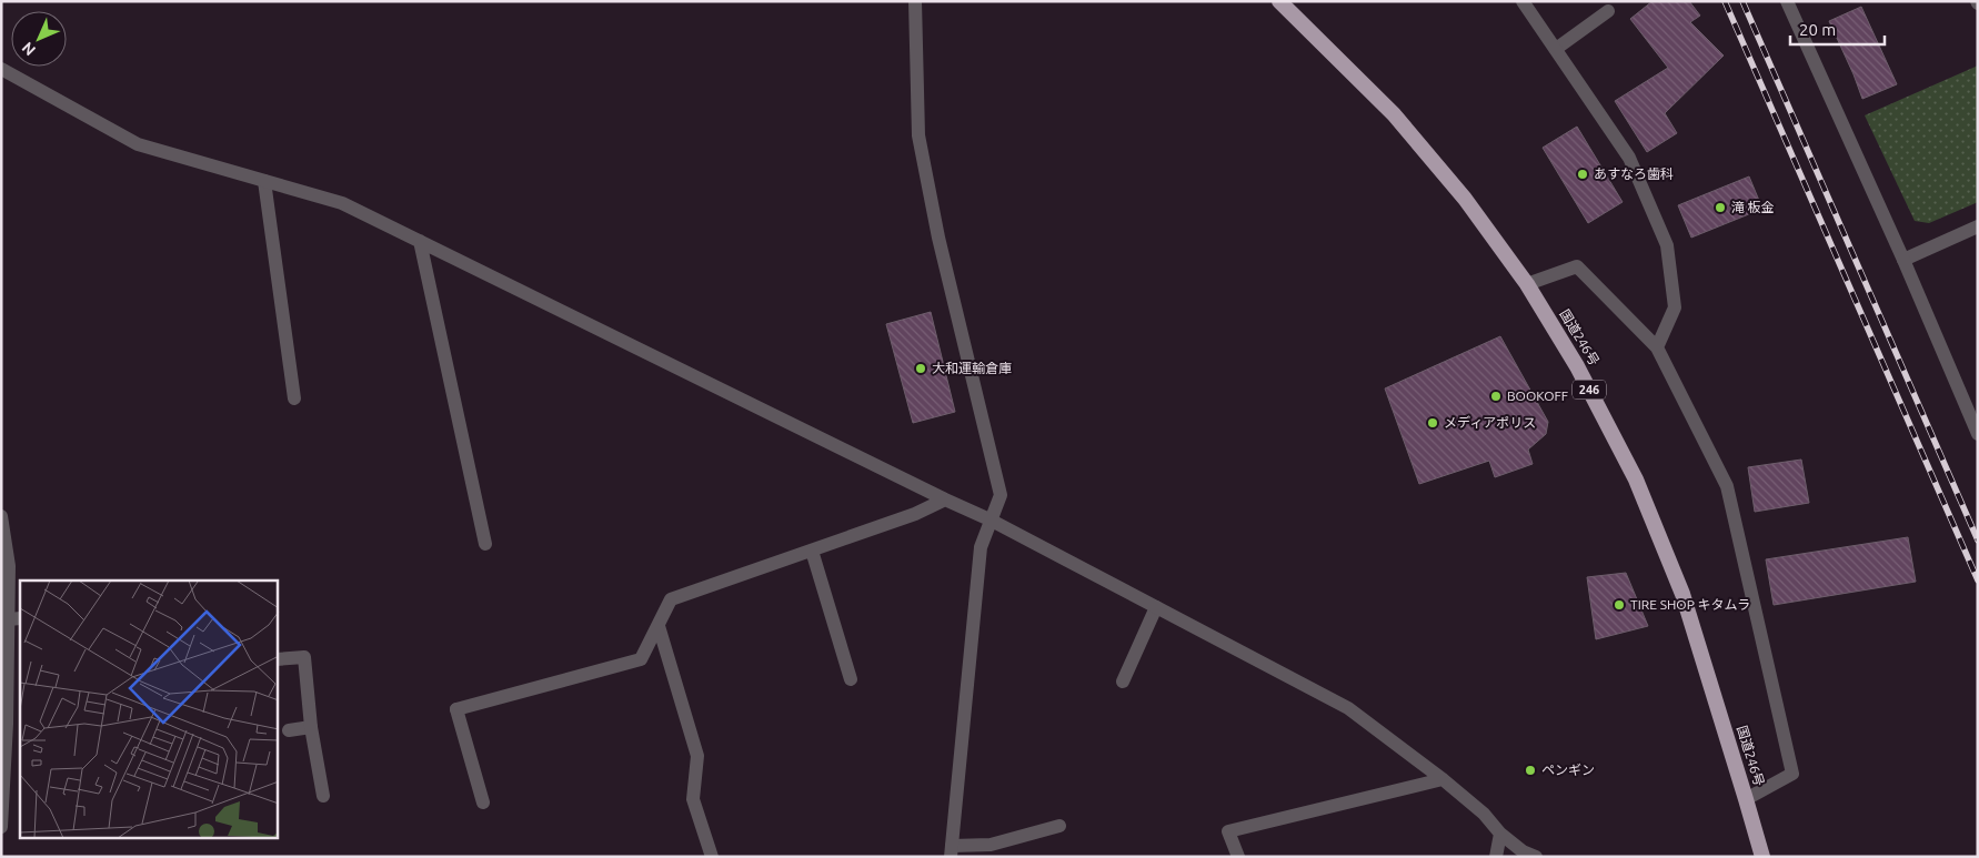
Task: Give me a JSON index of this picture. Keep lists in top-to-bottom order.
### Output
{
  "streets": {
    "highway": ["国道246号", "246"]
  },
  "places": [
    "あすなろ歯科",
    "滝 板金",
    "大和運輸倉庫",
    "BOOKOFF",
    "メディアポリス",
    "TIRE SHOP キタムラ",
    "ペンギン"
  ],
  "scale_bar": "20 m",
  "north": "bottom left"
}
